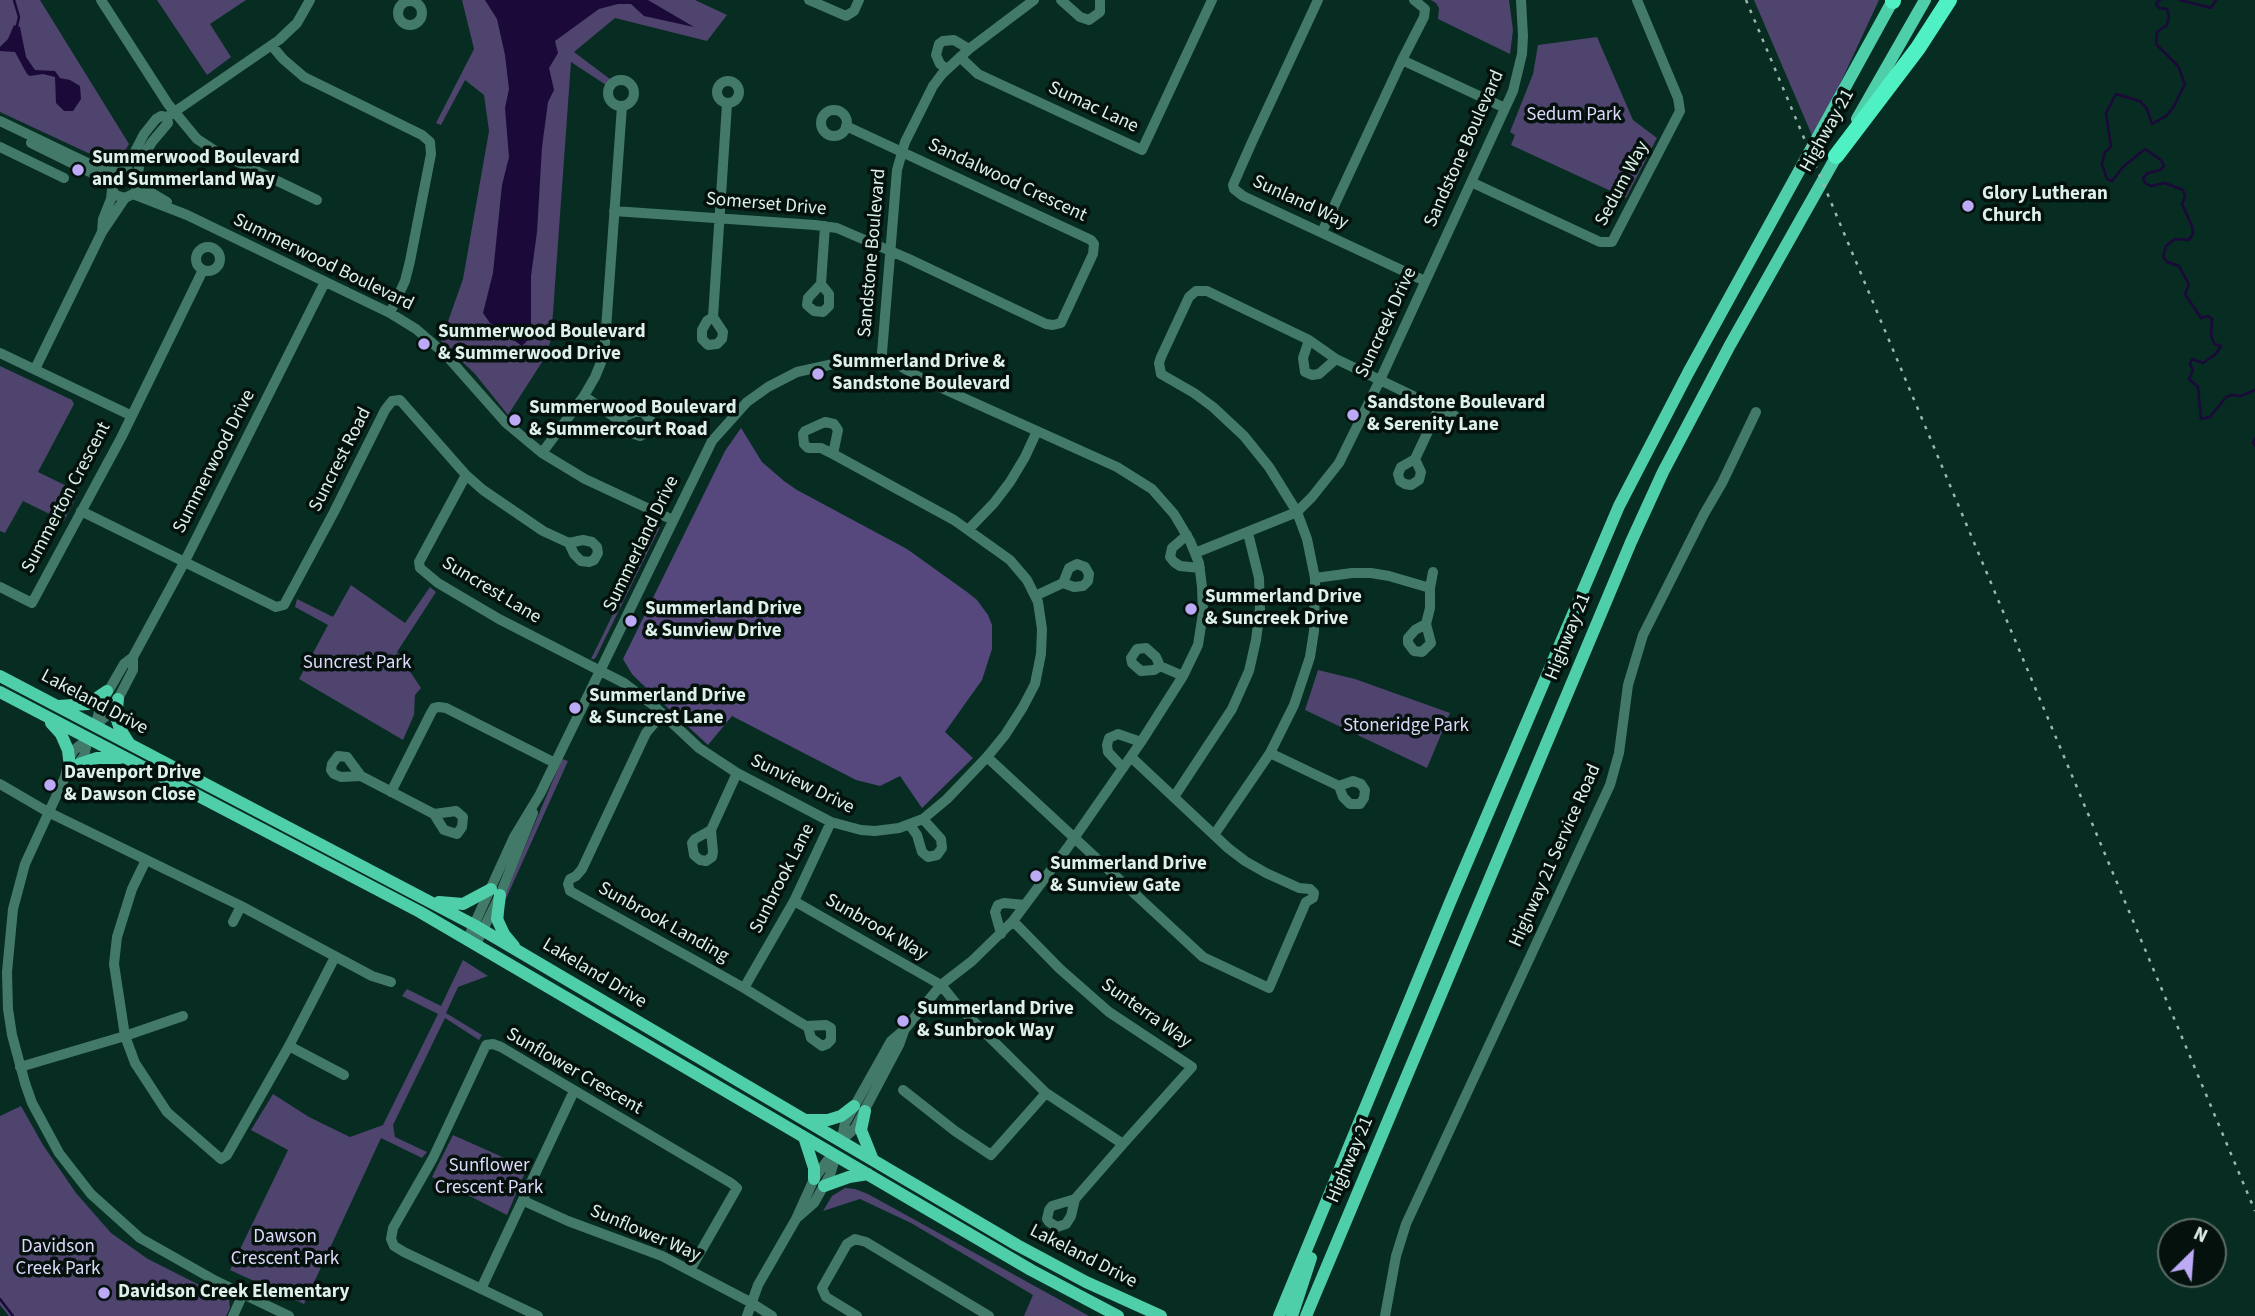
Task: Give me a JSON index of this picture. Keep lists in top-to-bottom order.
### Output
{
  "streets": {
    "main road": ["Highway 21", "Lakeland Drive"],
    "street": [
      "Sumac Lane",
      "Sandstone Boulevard",
      "Sandalwood Crescent",
      "Sedum Way",
      "Sunland Way",
      "Somerset Drive",
      "Summerwood Boulevard",
      "Suncreek Drive",
      "Suncrest Road",
      "Summerwood Drive",
      "Summerton Crescent",
      "Summerland Drive",
      "Suncrest Lane",
      "Sunview Drive",
      "Highway 21 Service Road",
      "Sunbrook Lane",
      "Sunbrook Landing",
      "Sunbrook Way",
      "Sunterra Way",
      "Sunflower Crescent",
      "Sunflower Way"
    ]
  },
  "crossings": [
    ["Sumac Lane", "Sandstone Boulevard"],
    ["Sandstone Boulevard", "Sandalwood Crescent"],
    ["Sandstone Boulevard", "Sedum Way"],
    ["Sandstone Boulevard", "Somerset Drive"],
    ["Sandstone Boulevard", "Suncreek Drive"],
    ["Sandstone Boulevard", "Summerland Drive"],
    ["Sandalwood Crescent", "Somerset Drive"],
    ["Sunland Way", "Suncreek Drive"],
    ["Summerwood Boulevard", "Summerwood Drive"],
    ["Summerwood Boulevard", "Summerland Drive"],
    ["Suncrest Road", "Summerwood Drive"],
    ["Suncrest Road", "Suncrest Lane"],
    ["Summerwood Drive", "Lakeland Drive"],
    ["Summerland Drive", "Suncrest Lane"],
    ["Summerland Drive", "Lakeland Drive"],
    ["Summerland Drive", "Sunview Drive"],
    ["Suncrest Lane", "Sunview Drive"],
    ["Sunview Drive", "Sunbrook Lane"],
    ["Sunview Drive", "Sunbrook Landing"],
    ["Sunbrook Lane", "Sunbrook Landing"],
    ["Sunbrook Lane", "Sunbrook Way"],
    ["Sunflower Crescent", "Sunflower Way"]
  ],
  "parks": [
    "Sedum Park",
    "Suncrest Park",
    "Stoneridge Park",
    "Sunflower Crescent Park",
    "Dawson Crescent Park",
    "Davidson Creek Park"
  ],
  "places": [
    "Summerwood Boulevard and Summerland Way",
    "Glory Lutheran Church",
    "Summerwood Boulevard & Summerwood Drive",
    "Summerland Drive & Sandstone Boulevard",
    "Sandstone Boulevard & Serenity Lane",
    "Summerwood Boulevard & Summercourt Road",
    "Summerland Drive & Suncreek Drive",
    "Summerland Drive & Sunview Drive",
    "Summerland Drive & Suncrest Lane",
    "Davenport Drive & Dawson Close",
    "Summerland Drive & Sunview Gate",
    "Summerland Drive & Sunbrook Way",
    "Davidson Creek Elementary"
  ],
  "north": "top right"
}
